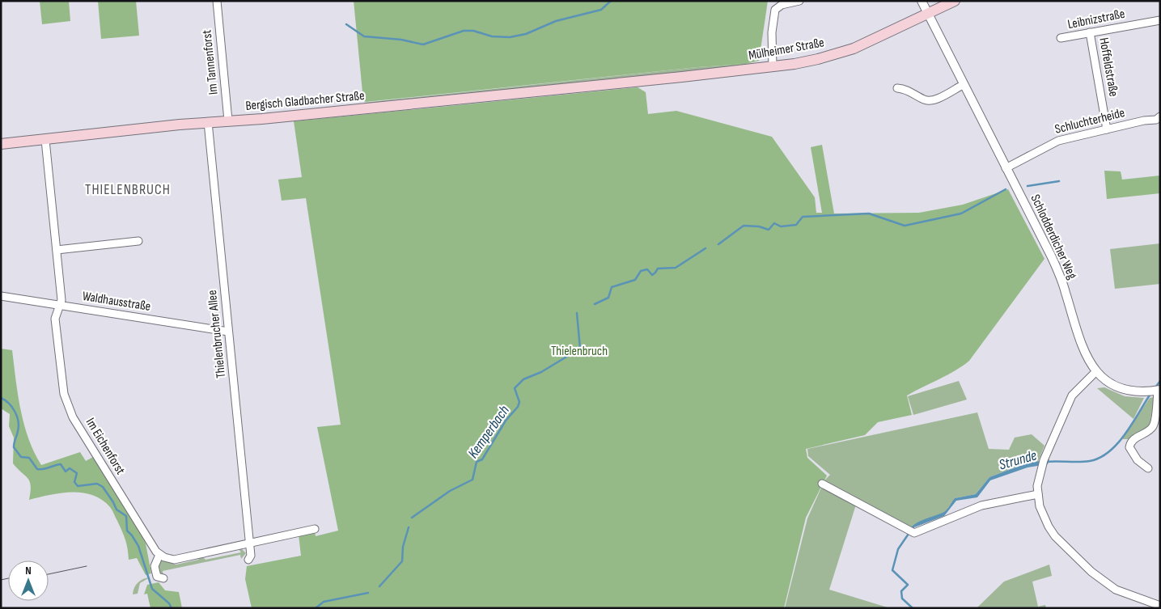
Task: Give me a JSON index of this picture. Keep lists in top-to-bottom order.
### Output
{
  "streets": {
    "main road": ["Mülheimer Straße", "Bergisch Gladbacher Straße"],
    "street": [
      "Leibnizstraße",
      "Im Tannenforst",
      "Hoffeldstraße",
      "Schluchterheide",
      "Schlodderdicher Weg",
      "Waldhausstraße",
      "Thielenbrucher Allee",
      "Im Eichenforst"
    ]
  },
  "crossings": [
    ["Leibnizstraße", "Hoffeldstraße"],
    ["Mülheimer Straße", "Bergisch Gladbacher Straße"],
    ["Mülheimer Straße", "Schlodderdicher Weg"],
    ["Im Tannenforst", "Bergisch Gladbacher Straße"],
    ["Hoffeldstraße", "Schluchterheide"],
    ["Bergisch Gladbacher Straße", "Thielenbrucher Allee"],
    ["Bergisch Gladbacher Straße", "Im Eichenforst"],
    ["Schluchterheide", "Schlodderdicher Weg"],
    ["Waldhausstraße", "Thielenbrucher Allee"],
    ["Waldhausstraße", "Im Eichenforst"]
  ],
  "districts": ["THIELENBRUCH"],
  "water": ["Kemperbach", "Strunde"],
  "parks": ["Thielenbruch"],
  "north": "top"
}
